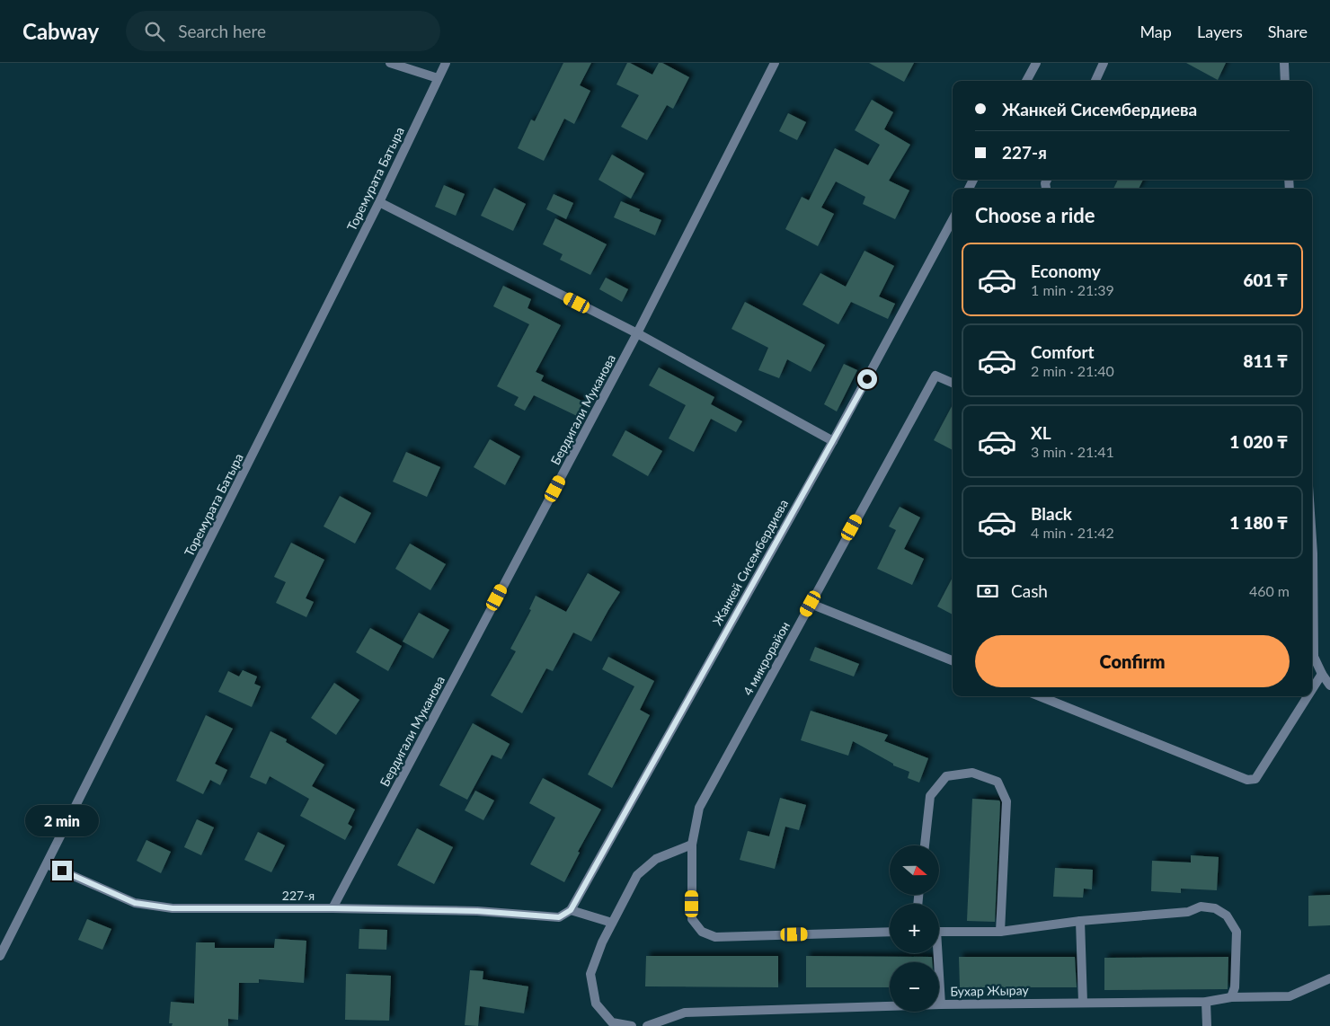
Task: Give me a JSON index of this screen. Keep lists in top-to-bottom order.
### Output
{
  "streets": {
    "street": [
      "Торемурата Батыра",
      "Бердигали Муканова",
      "Жанкей Сисембердиева",
      "4 микрорайон",
      "227-я",
      "Бухар Жырау"
    ]
  },
  "crossings": [
    ["Торемурата Батыра", "227-я"],
    ["Бердигали Муканова", "227-я"],
    ["Жанкей Сисембердиева", "227-я"]
  ],
  "north": "right",
  "page": {
    "header": "Cabway",
    "search": "Search here",
    "nav": ["Map", "Layers", "Share"],
    "banner": ["Жанкей Сисембердиева", "227-я"],
    "heading": "Choose a ride",
    "list": [
      {
        "name": "Economy",
        "note": "1 min · 21:39",
        "value": "601 ₸"
      },
      {
        "name": "Comfort",
        "note": "2 min · 21:40",
        "value": "811 ₸"
      },
      {
        "name": "XL",
        "note": "3 min · 21:41",
        "value": "1 020 ₸"
      },
      {
        "name": "Black",
        "note": "4 min · 21:42",
        "value": "1 180 ₸"
      }
    ],
    "pay": ["Cash", "460 m"],
    "buttons": "Confirm",
    "bubble": "2 min",
    "map_buttons": ["+", "−"]
  }
}
